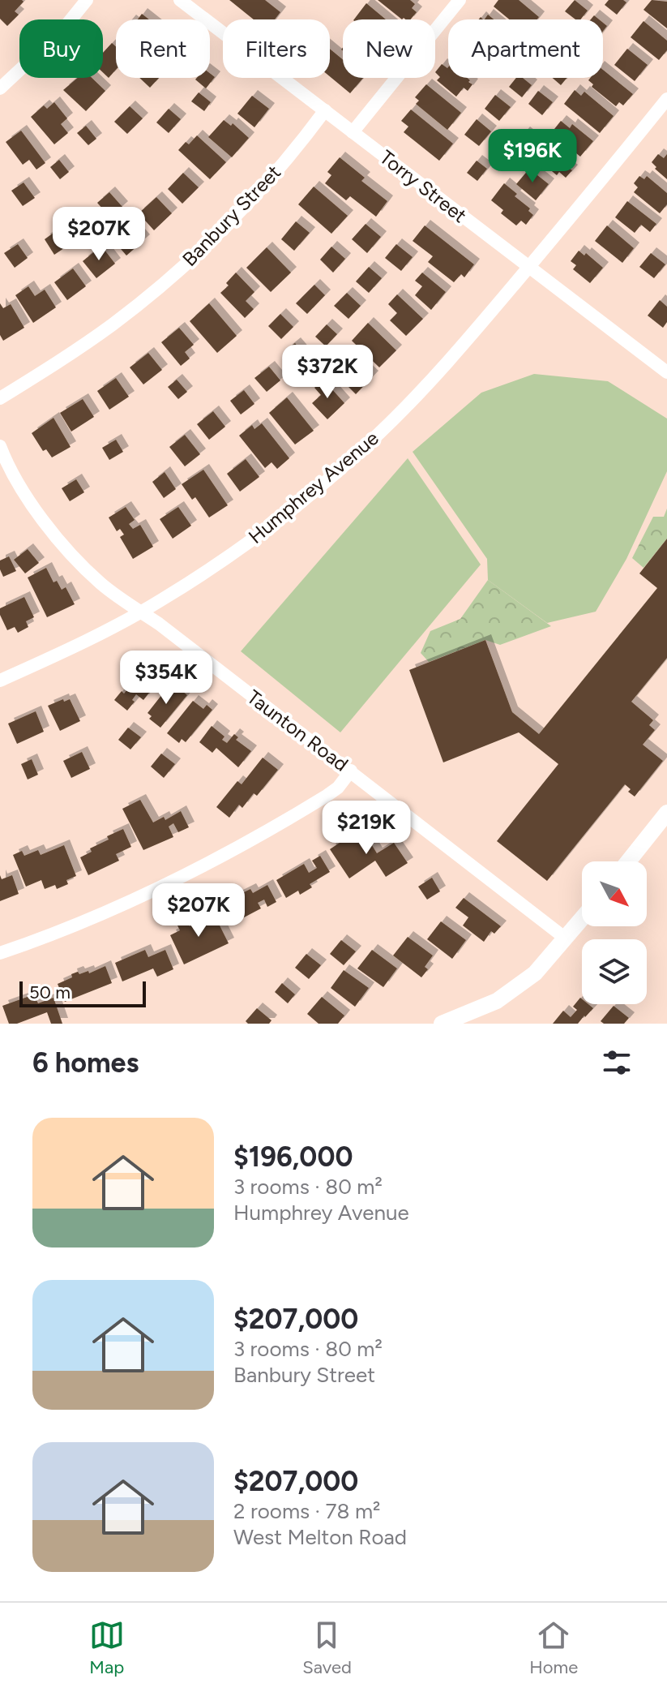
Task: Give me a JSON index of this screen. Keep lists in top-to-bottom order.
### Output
{
  "streets": {
    "street": [
      "Torry Street",
      "Banbury Street",
      "Humphrey Avenue",
      "Taunton Road"
    ]
  },
  "crossings": [
    ["Torry Street", "Banbury Street"],
    ["Torry Street", "Humphrey Avenue"],
    ["Humphrey Avenue", "Taunton Road"]
  ],
  "scale_bar": "50 m",
  "north": "bottom right",
  "page": {
    "chip": [
      "Buy",
      "Rent",
      "Filters",
      "New",
      "Apartment"
    ],
    "price": [
      "$196K",
      "$207K",
      "$372K",
      "$354K",
      "$219K",
      "$207K"
    ],
    "scale": "50 m",
    "heading": "6 homes",
    "list": [
      {
        "name": "$196,000",
        "note": "3 rooms · 80 m² · Humphrey Avenue"
      },
      {
        "name": "$207,000",
        "note": "3 rooms · 80 m² · Banbury Street"
      },
      {
        "name": "$207,000",
        "note": "2 rooms · 78 m² · West Melton Road"
      }
    ],
    "tabs": ["Map", "Saved", "Home"]
  }
}
